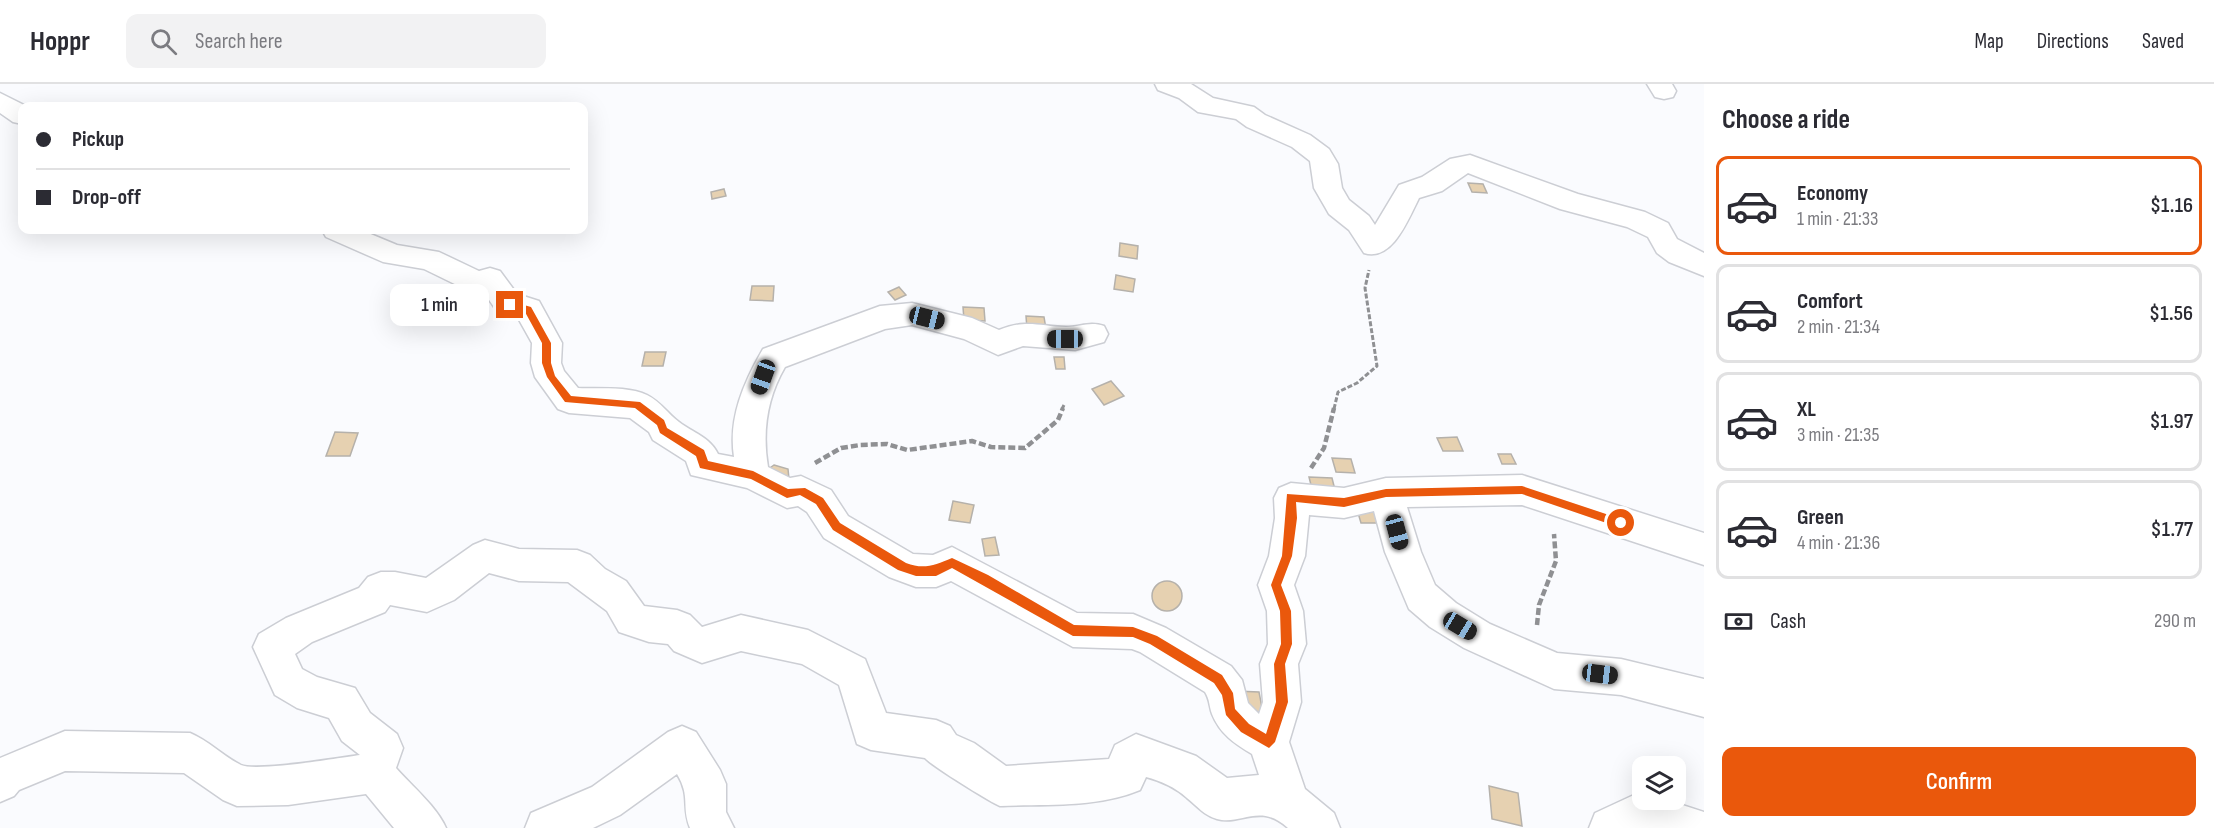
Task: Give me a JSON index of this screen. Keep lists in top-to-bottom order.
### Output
{
  "page": {
    "header": "Hoppr",
    "search": "Search here",
    "nav": ["Map", "Directions", "Saved"],
    "heading": "Choose a ride",
    "banner": ["Pickup", "Drop-off"],
    "list": [
      {
        "name": "Economy",
        "note": "1 min · 21:33",
        "value": "$1.16"
      },
      {
        "name": "Comfort",
        "note": "2 min · 21:34",
        "value": "$1.56"
      },
      {
        "name": "XL",
        "note": "3 min · 21:35",
        "value": "$1.97"
      },
      {
        "name": "Green",
        "note": "4 min · 21:36",
        "value": "$1.77"
      }
    ],
    "bubble": "1 min",
    "pay": ["Cash", "290 m"],
    "buttons": "Confirm"
  }
}
